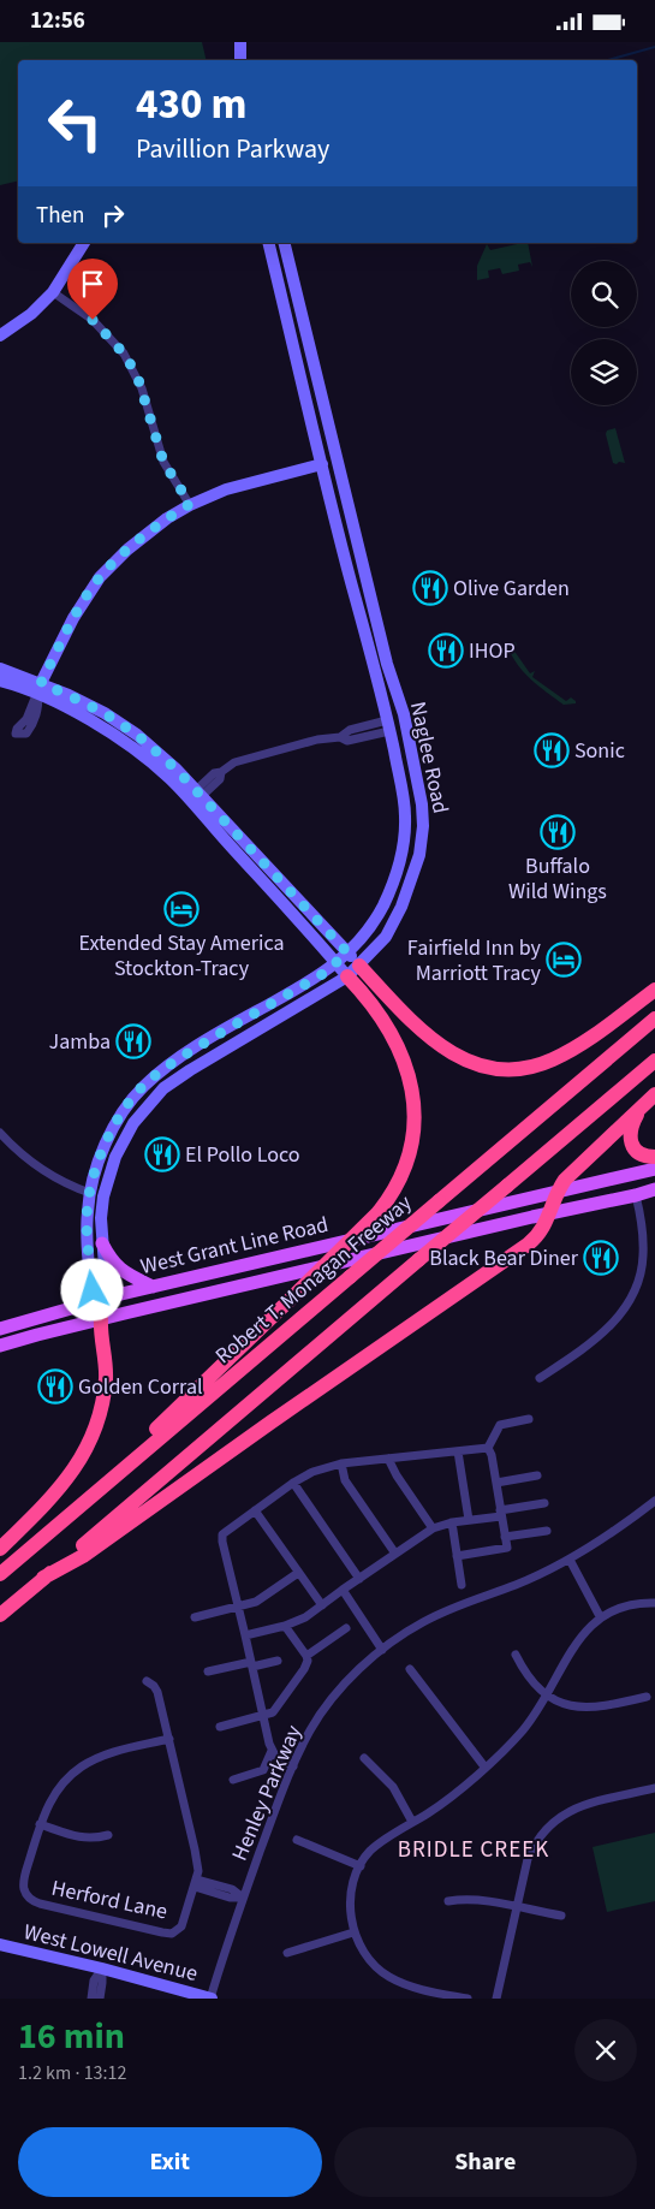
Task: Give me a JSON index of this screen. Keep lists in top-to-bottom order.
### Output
{
  "streets": {
    "highway": ["Robert T. Monagan Freeway"],
    "main road": ["Naglee Road", "West Grant Line Road", "West Lowell Avenue"],
    "street": ["Henley Parkway", "Herford Lane"]
  },
  "crossings": [
    ["Naglee Road", "West Grant Line Road"],
    ["Henley Parkway", "West Lowell Avenue"]
  ],
  "districts": ["BRIDLE CREEK"],
  "places": {
    "restaurant": [
      "Olive Garden",
      "IHOP",
      "Sonic",
      "Buffalo Wild Wings",
      "Jamba",
      "El Pollo Loco",
      "Black Bear Diner",
      "Golden Corral"
    ],
    "hotel": ["Extended Stay America Stockton-Tracy", "Fairfield Inn by Marriott Tracy"]
  },
  "page": {
    "status": "12:56",
    "turn": ["430 m", "Pavillion Parkway"],
    "then": "Then",
    "heading": ["16 min", "1.2 km · 13:12"],
    "buttons": ["Exit", "Share"]
  }
}
